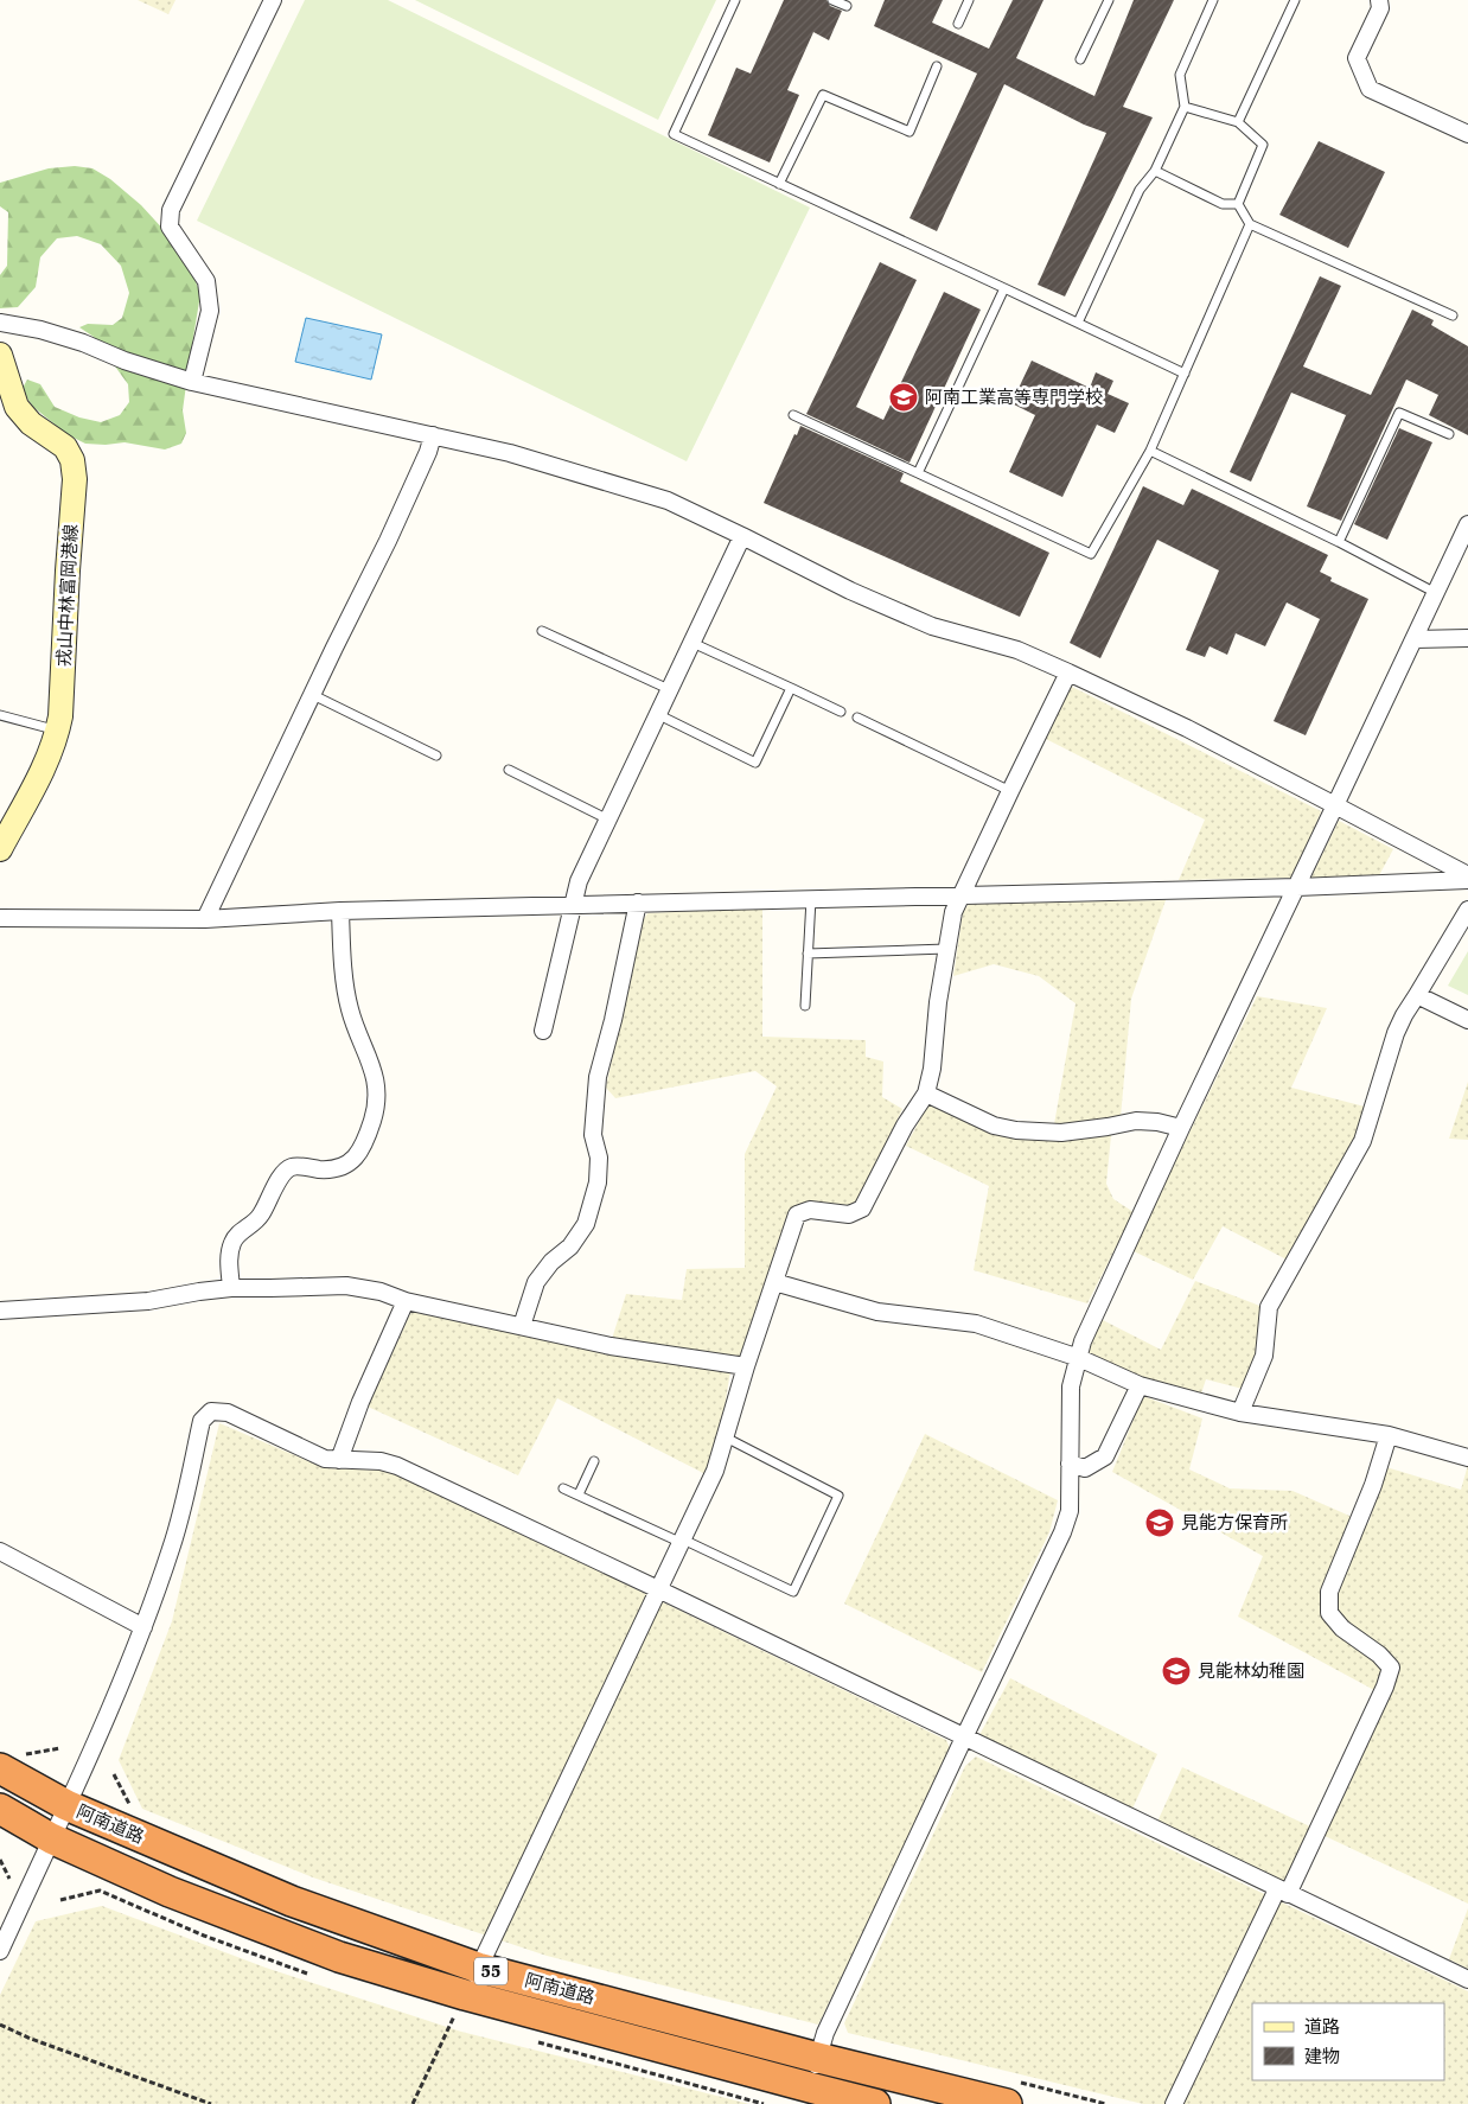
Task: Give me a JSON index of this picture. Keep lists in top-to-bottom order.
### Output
{
  "streets": {
    "highway": ["阿南道路", "55"],
    "main road": ["戎山中林富岡港線"]
  },
  "places": {
    "school or university": ["阿南工業高等専門学校", "見能方保育所", "見能林幼稚園"]
  },
  "legend": ["道路", "建物"]
}
